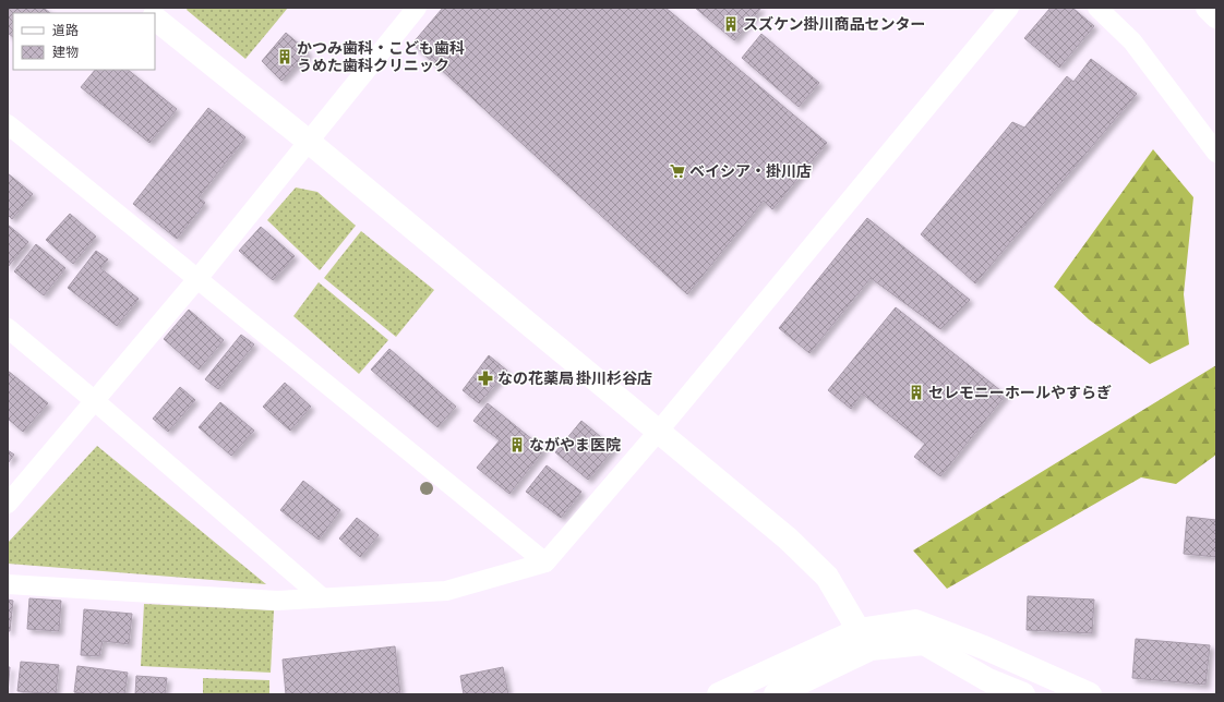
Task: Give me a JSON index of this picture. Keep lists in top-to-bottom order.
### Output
{
  "places": {
    "building": [
      "スズケン掛川商品センター",
      "かつみ歯科・こども歯科 うめた歯科クリニック",
      "セレモニーホールやすらぎ",
      "ながやま医院"
    ],
    "supermarket": ["ベイシア・掛川店"],
    "pharmacy": ["なの花薬局 掛川杉谷店"]
  },
  "legend": ["道路", "建物"]
}
